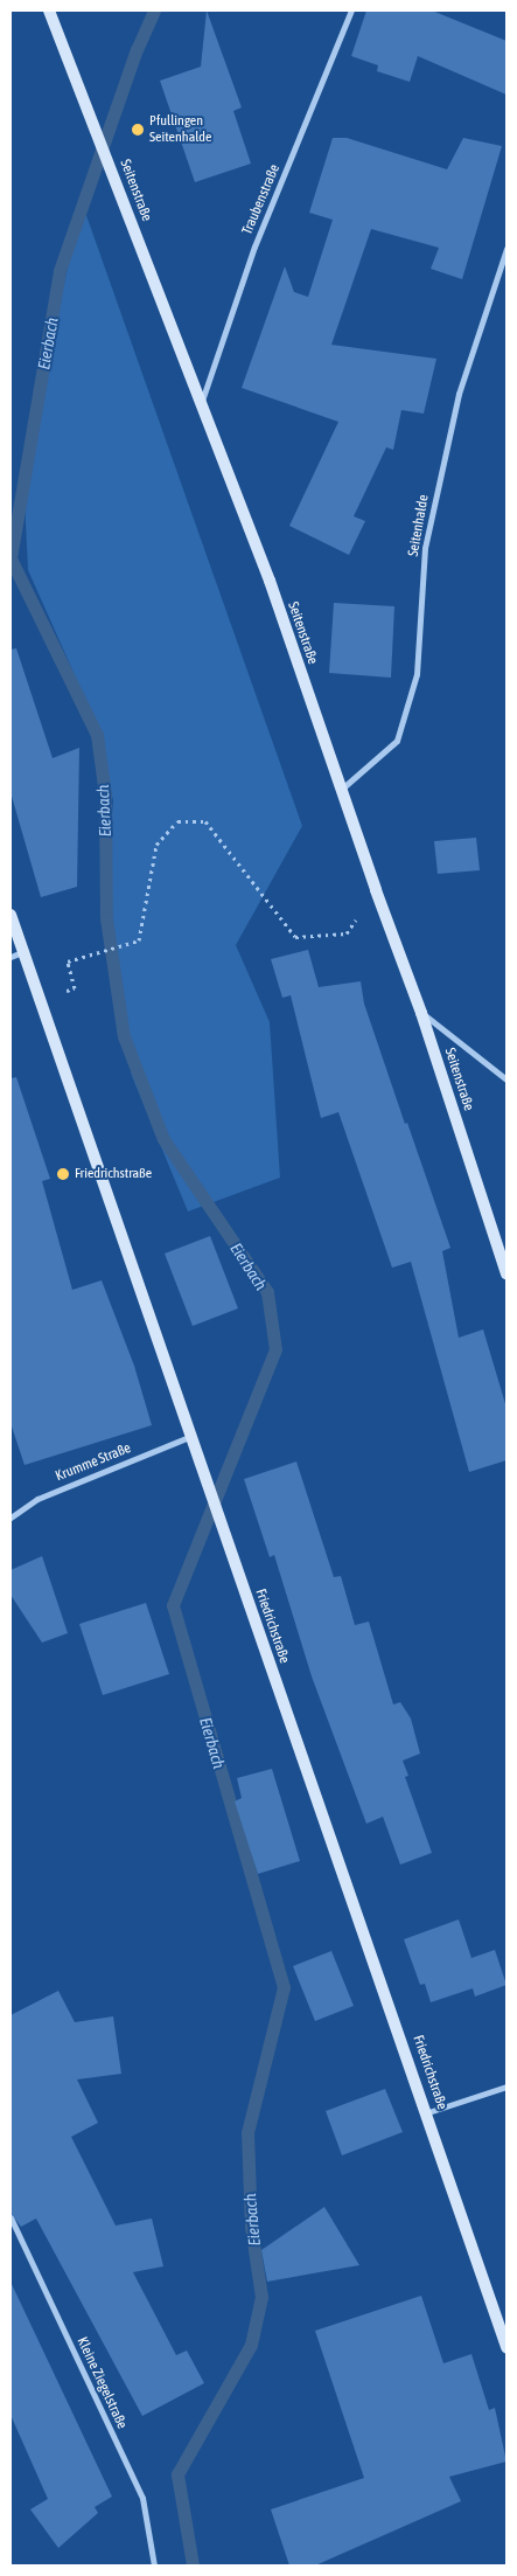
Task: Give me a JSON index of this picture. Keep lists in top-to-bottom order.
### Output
{
  "streets": {
    "main road": ["Seitenstraße", "Friedrichstraße"],
    "street": [
      "Traubenstraße",
      "Seitenhalde",
      "Krumme Straße",
      "Kleine Ziegelstraße"
    ]
  },
  "crossings": [
    ["Seitenstraße", "Traubenstraße"],
    ["Seitenstraße", "Seitenhalde"],
    ["Krumme Straße", "Friedrichstraße"]
  ],
  "water": ["Eierbach"],
  "places": ["Pfullingen Seitenhalde", "Friedrichstraße"]
}
